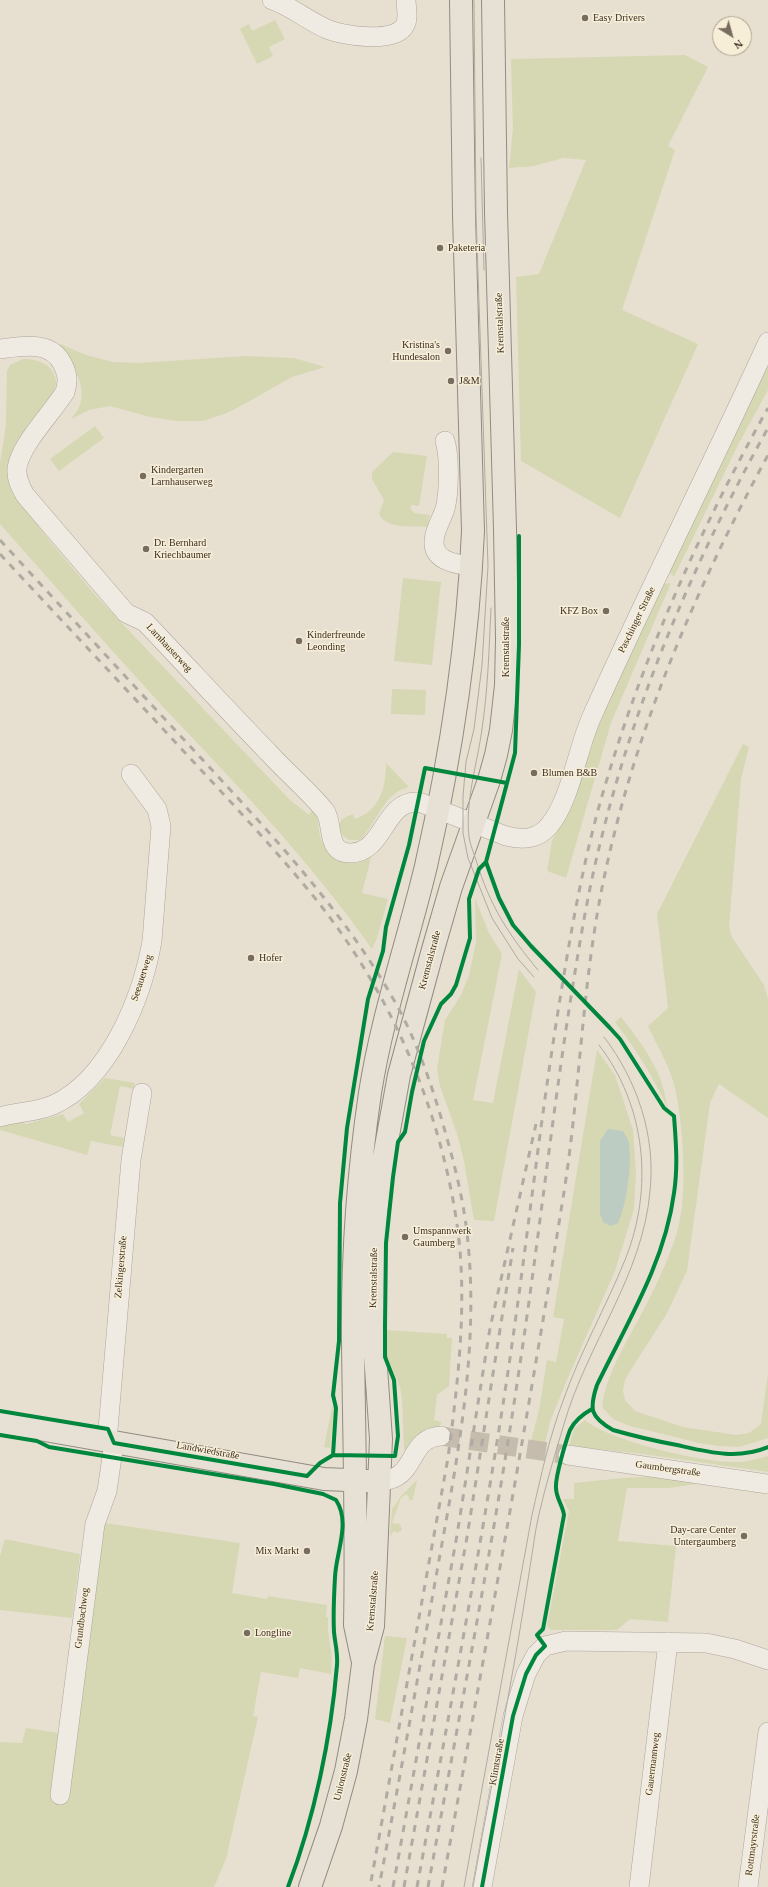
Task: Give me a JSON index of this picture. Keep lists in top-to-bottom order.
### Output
{
  "streets": {
    "main road": ["Kremstalstraße", "Landwiedstraße", "Unionstraße"],
    "street": [
      "Paschinger Straße",
      "Larnhauserweg",
      "Seeauerweg",
      "Zelkingerstraße",
      "Gaumbergstraße",
      "Grundbachweg",
      "Klimtstraße",
      "Gauermannweg",
      "Rottmayrstraße"
    ]
  },
  "crossings": [
    ["Kremstalstraße", "Paschinger Straße"],
    ["Kremstalstraße", "Larnhauserweg"],
    ["Kremstalstraße", "Landwiedstraße"],
    ["Kremstalstraße", "Unionstraße"],
    ["Paschinger Straße", "Larnhauserweg"],
    ["Zelkingerstraße", "Landwiedstraße"],
    ["Zelkingerstraße", "Grundbachweg"],
    ["Landwiedstraße", "Grundbachweg"],
    ["Klimtstraße", "Gauermannweg"]
  ],
  "places": [
    "Easy Drivers",
    "Paketeria",
    "Kristina's Hundesalon",
    "J&M",
    "Kindergarten Larnhauserweg",
    "Dr. Bernhard Kriechbaumer",
    "KFZ Box",
    "Kinderfreunde Leonding",
    "Blumen B&B",
    "Hofer",
    "Umspannwerk Gaumberg",
    "Day-care Center Untergaumberg",
    "Mix Markt",
    "Longline"
  ],
  "north": "bottom right"
}
